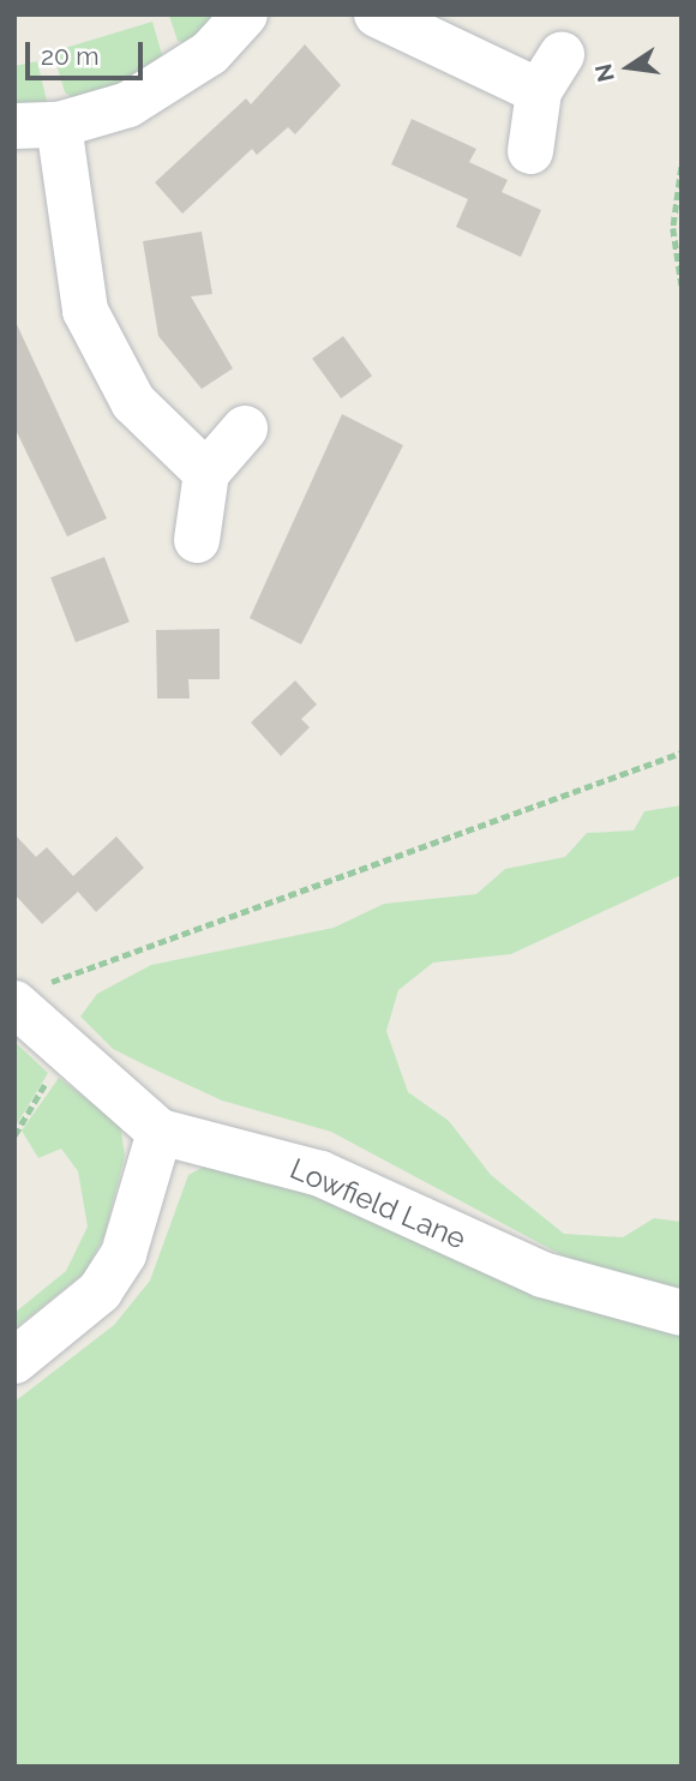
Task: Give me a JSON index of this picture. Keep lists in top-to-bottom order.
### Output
{
  "streets": {
    "street": ["Lowfield Lane"]
  },
  "scale_bar": "20 m",
  "north": "left"
}
